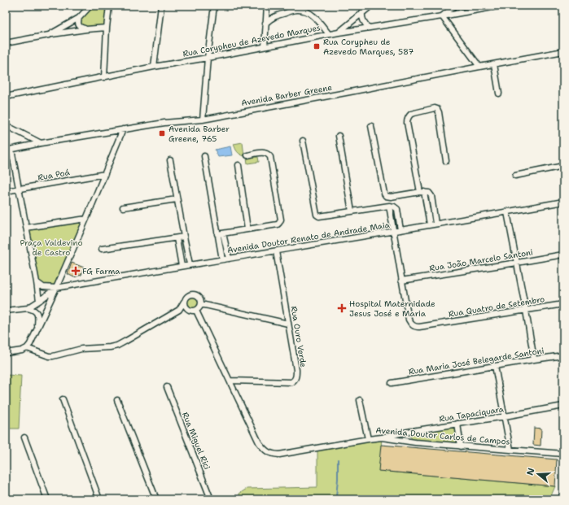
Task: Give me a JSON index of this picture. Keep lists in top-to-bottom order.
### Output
{
  "streets": {
    "street": [
      "Rua Corypheu de Azevedo Marques",
      "Avenida Barber Greene",
      "Rua Poá",
      "Avenida Doutor Renato de Andrade Maia",
      "Rua João Marcelo Santoni",
      "Rua Quatro de Setembro",
      "Rua Ouro Verde",
      "Rua Maria José Belegarde Santoni",
      "Rua Tapaciquara",
      "Avenida Doutor Carlos de Campos",
      "Rua Miguel Rici"
    ]
  },
  "crossings": [
    ["Avenida Doutor Renato de Andrade Maia", "Rua Ouro Verde"],
    ["Rua João Marcelo Santoni", "Rua Quatro de Setembro"],
    ["Rua Ouro Verde", "Avenida Doutor Carlos de Campos"],
    ["Rua Tapaciquara", "Avenida Doutor Carlos de Campos"]
  ],
  "parks": ["Praça Valdevino de Castro"],
  "places": {
    "transit": ["Rua Corypheu de Azevedo Marques, 587", "Avenida Barber Greene, 765"],
    "health": ["FG Farma", "Hospital Maternidade Jesus José e Maria"]
  },
  "north": "left"
}
